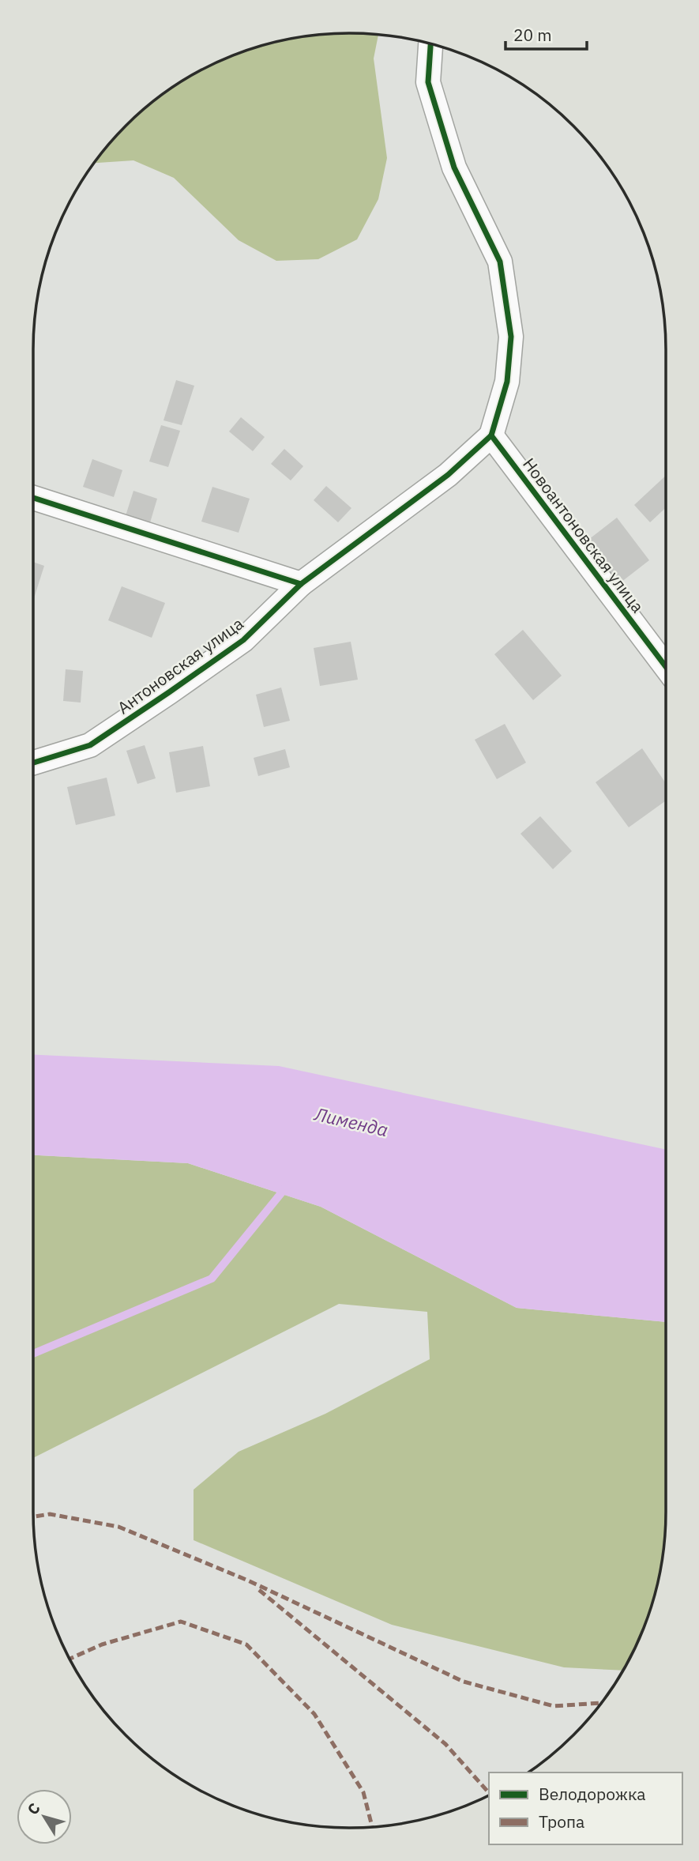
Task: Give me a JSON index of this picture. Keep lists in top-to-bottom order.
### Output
{
  "streets": {
    "street": ["Новоантоновская улица", "Антоновская улица"]
  },
  "crossings": [
    ["Новоантоновская улица", "Антоновская улица"]
  ],
  "water": ["Лименда"],
  "legend": ["Велодорожка", "Тропа"],
  "scale_bar": "20 m",
  "north": "top left"
}
